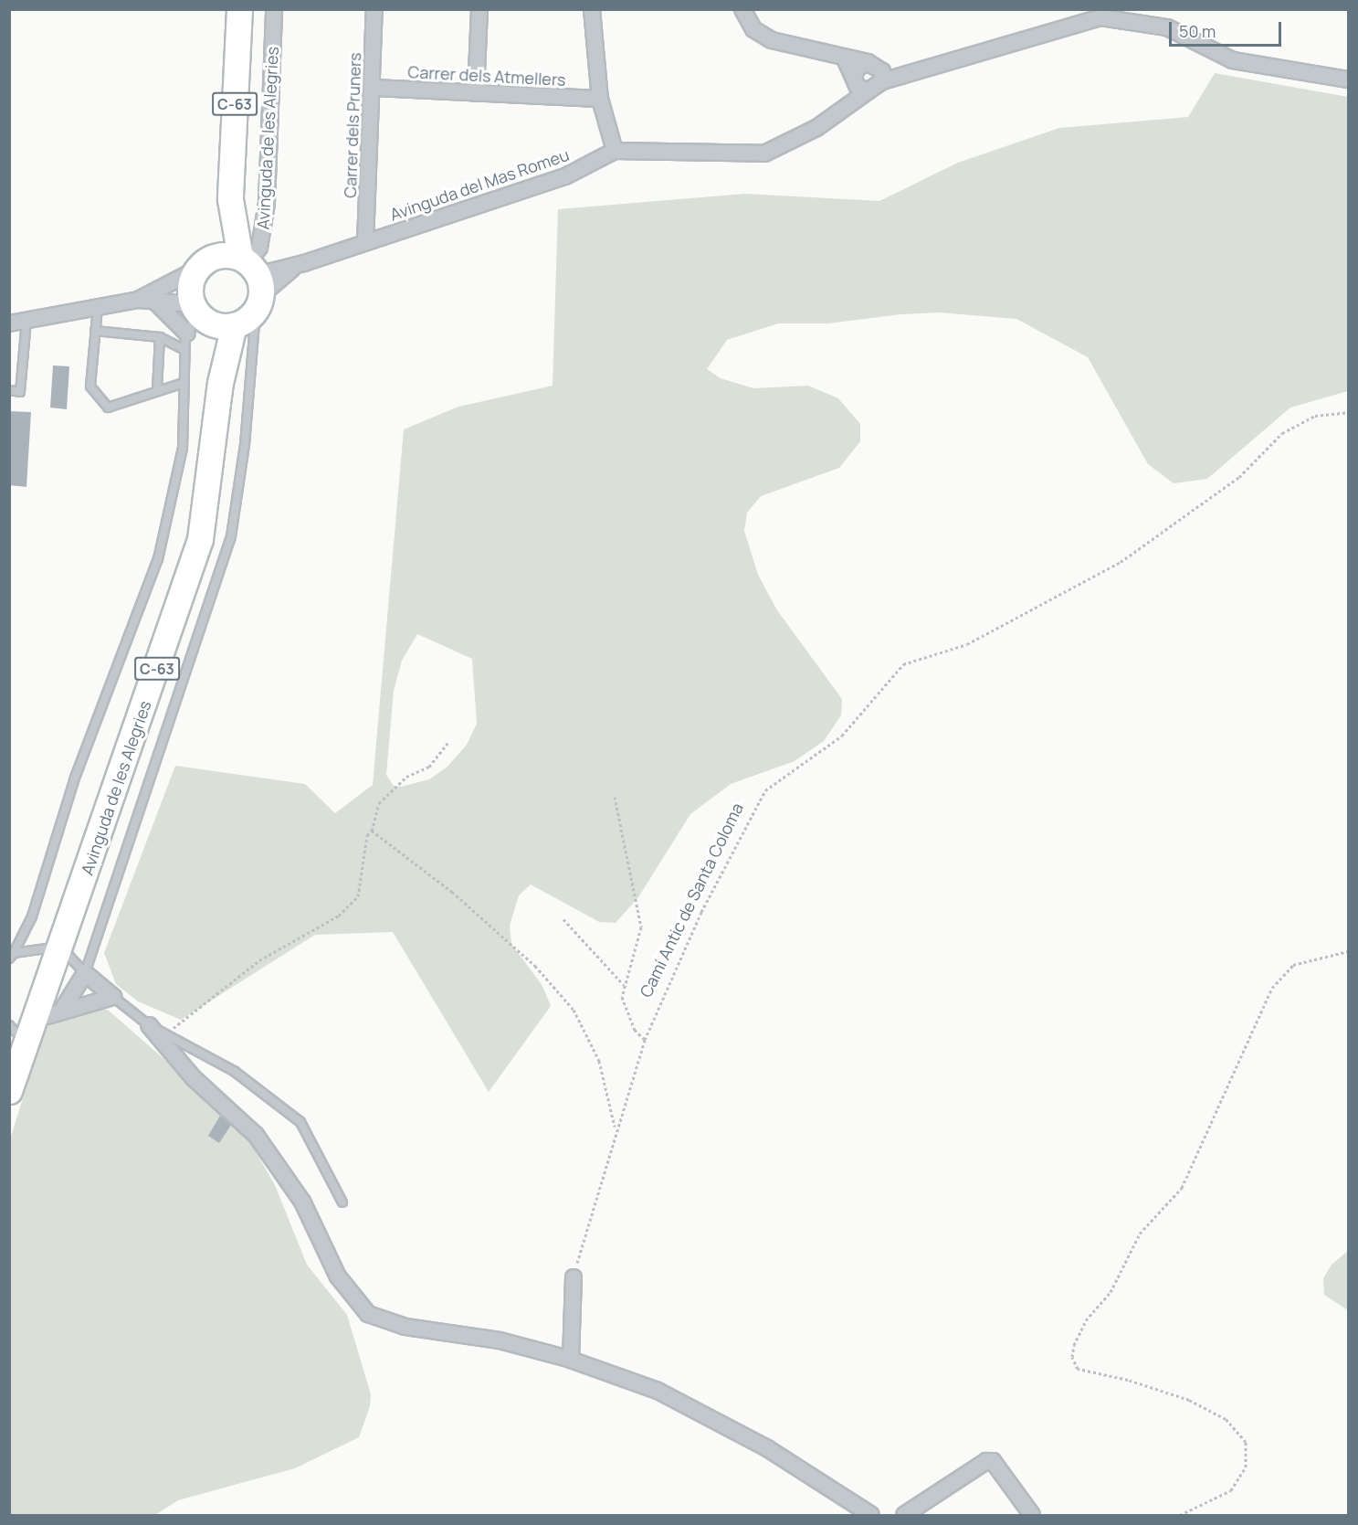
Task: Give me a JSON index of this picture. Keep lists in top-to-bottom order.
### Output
{
  "streets": {
    "main road": ["C-63", "Avinguda de les Alegries"],
    "street": ["Carrer dels Atmellers", "Carrer dels Pruners", "Avinguda del Mas Romeu"],
    "path": ["Camí Antic de Santa Coloma"]
  },
  "crossings": [
    ["Carrer dels Atmellers", "Carrer dels Pruners"],
    ["C-63", "Avinguda de les Alegries"],
    ["C-63", "Avinguda del Mas Romeu"],
    ["Carrer dels Pruners", "Avinguda del Mas Romeu"],
    ["Avinguda de les Alegries", "Avinguda del Mas Romeu"]
  ],
  "scale_bar": "50 m"
}
